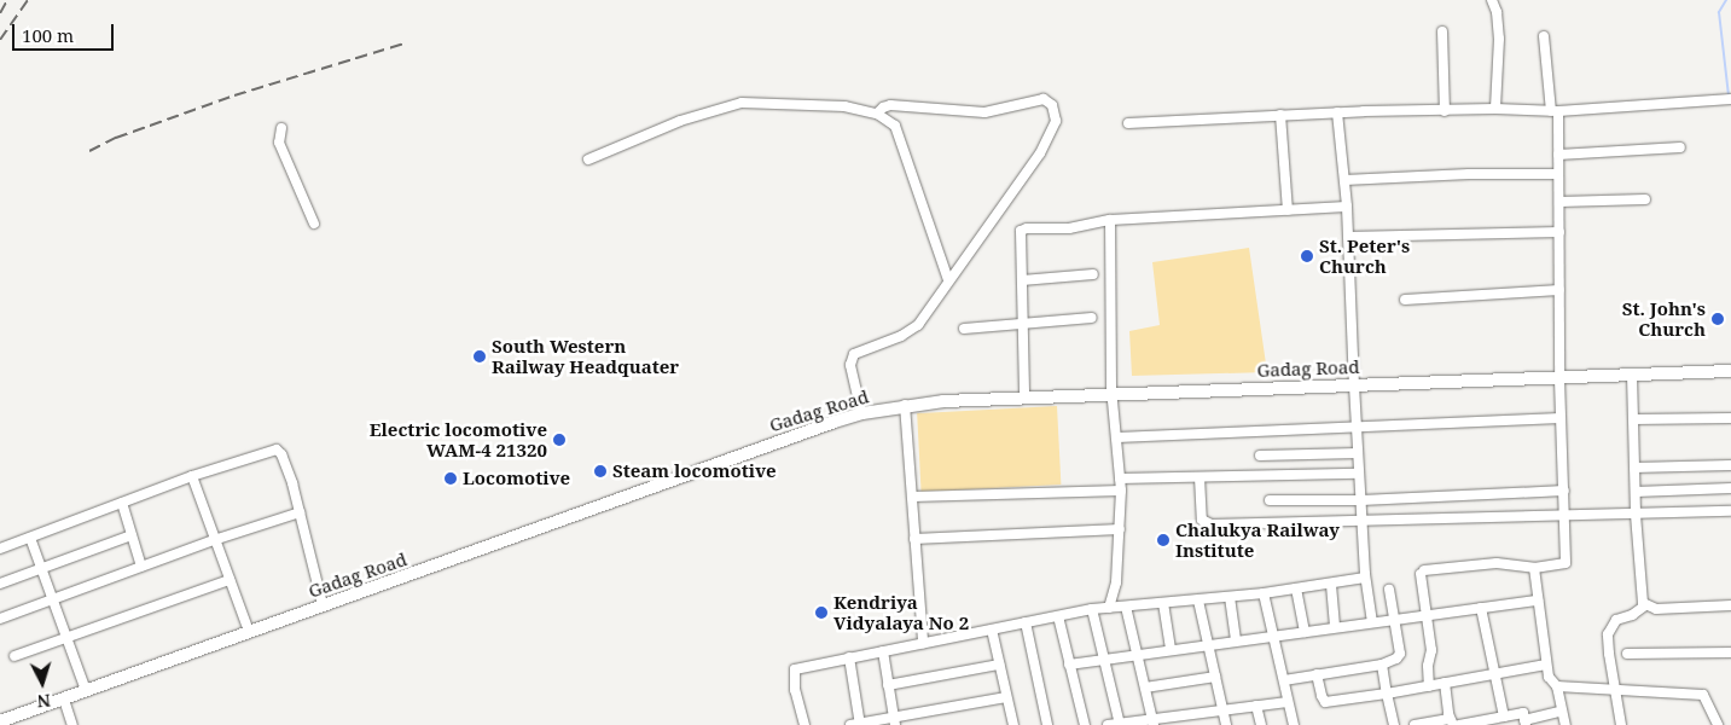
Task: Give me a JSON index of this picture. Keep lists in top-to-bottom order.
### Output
{
  "streets": {
    "highway": ["Gadag Road"]
  },
  "places": [
    "St. Peter's Church",
    "St. John's Church",
    "South Western Railway Headquater",
    "Electric locomotive WAM-4 21320",
    "Steam locomotive",
    "Locomotive",
    "Chalukya Railway Institute",
    "Kendriya Vidyalaya No 2"
  ],
  "scale_bar": "100 m",
  "north": "bottom"
}
